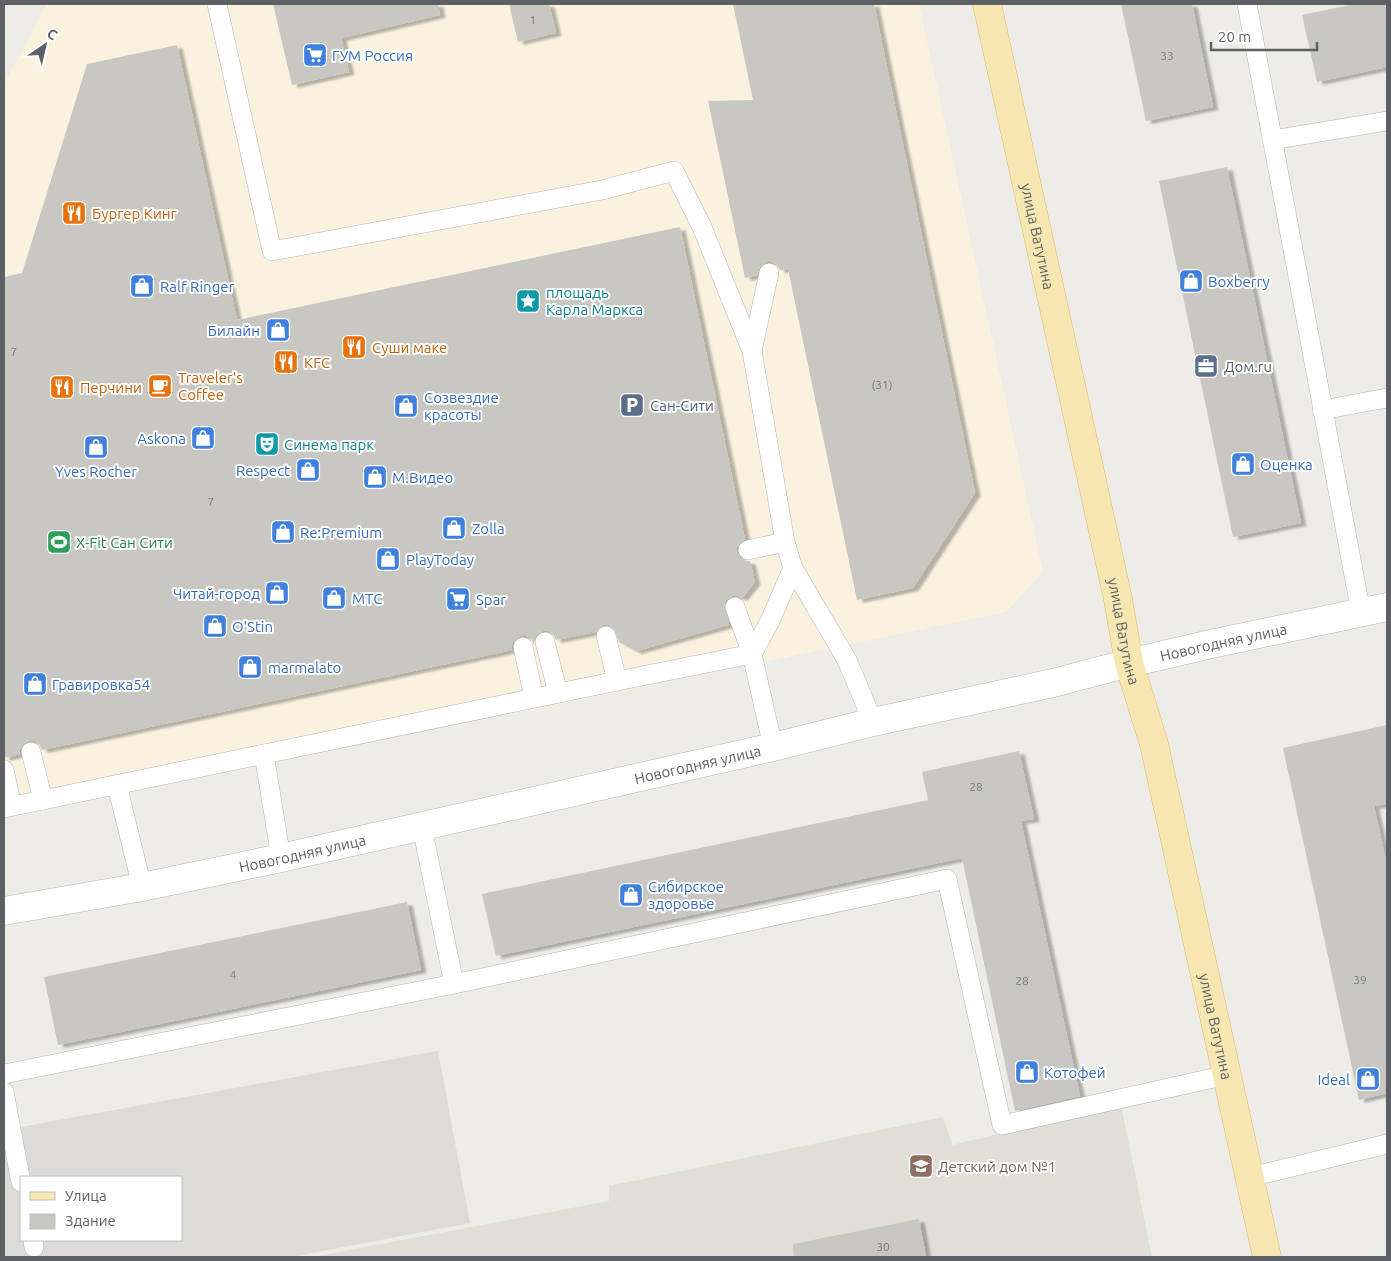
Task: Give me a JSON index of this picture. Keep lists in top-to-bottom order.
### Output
{
  "streets": {
    "main road": ["улица Ватутина"],
    "street": ["Новогодняя улица"]
  },
  "crossings": [
    ["улица Ватутина", "Новогодняя улица"]
  ],
  "places": {
    "supermarket": ["ГУМ Россия", "Spar"],
    "restaurant": [
      "Бургер Кинг",
      "Суши маке",
      "KFC",
      "Перчини"
    ],
    "shop": [
      "Boxberry",
      "Ralf Ringer",
      "Билайн",
      "Созвездие красоты",
      "Askona",
      "Yves Rocher",
      "Оценка",
      "Respect",
      "М.Видео",
      "Zolla",
      "Re:Premium",
      "PlayToday",
      "Читай-город",
      "МТС",
      "O'Stin",
      "marmalato",
      "Гравировка54",
      "Сибирское здоровье",
      "Котофей",
      "Ideal"
    ],
    "place": ["площадь Карла Маркса"],
    "office": ["Дом.ru"],
    "cafe": ["Traveler's Coffee"],
    "parking": ["Сан-Сити"],
    "theatre": ["Синема парк"],
    "sports": ["X-Fit Сан Сити"],
    "school or university": ["Детский дом №1"]
  },
  "house_numbers": [
    "1",
    "33",
    "7",
    "(31)",
    "7",
    "28",
    "4",
    "39",
    "28",
    "30"
  ],
  "legend": ["Улица", "Здание"],
  "scale_bar": "20 m",
  "north": "top right"
}
